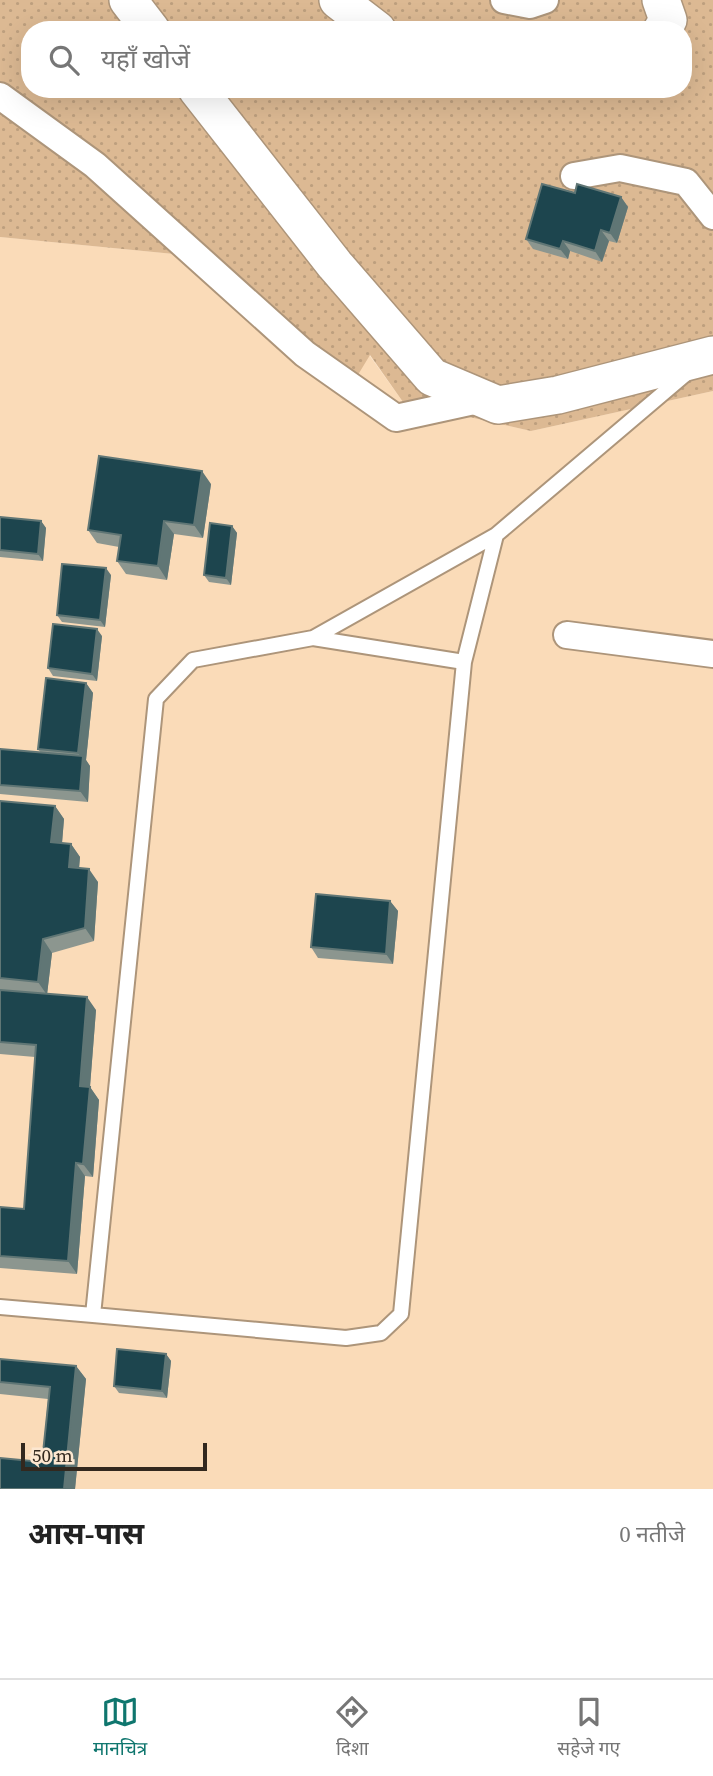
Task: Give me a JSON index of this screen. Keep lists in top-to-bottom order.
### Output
{
  "scale_bar": "50 m",
  "page": {
    "search": "यहाँ खोजें",
    "scale": "50 m",
    "heading": ["आस-पास", "0 नतीजे"],
    "nav": ["मानचित्र", "दिशा", "सहेजे गए"]
  }
}
